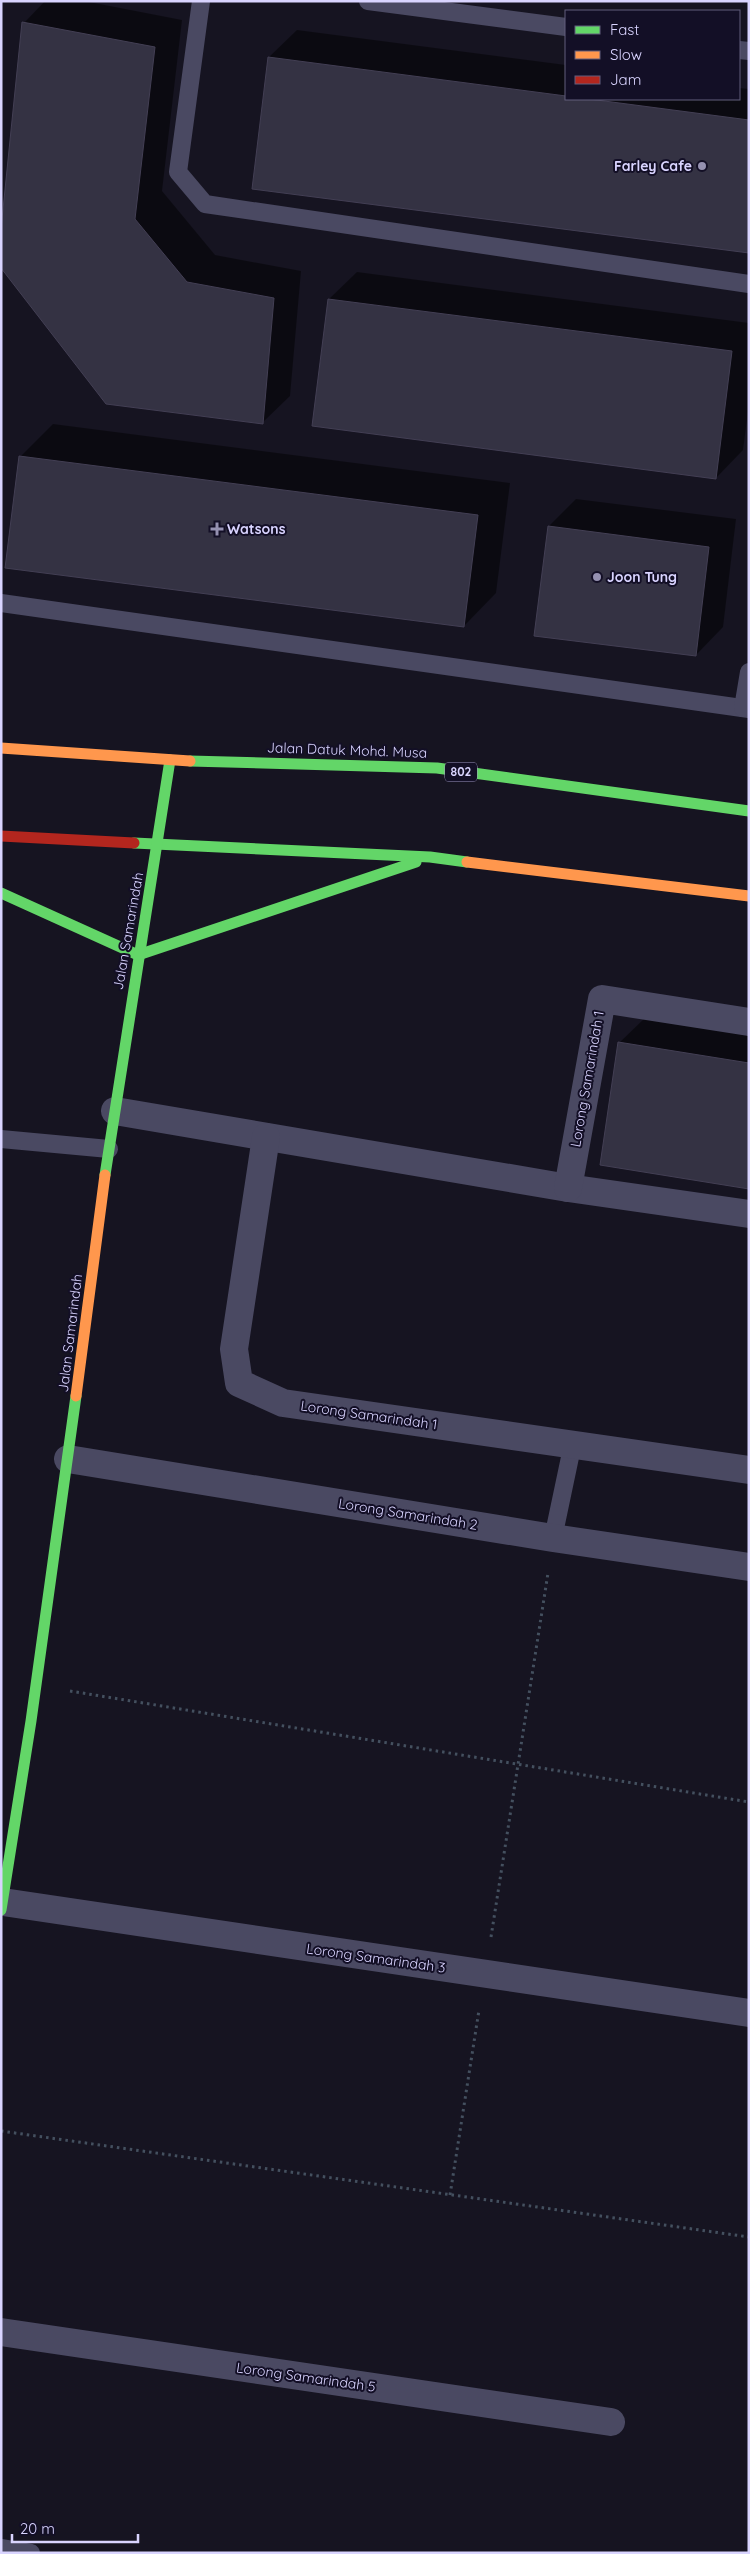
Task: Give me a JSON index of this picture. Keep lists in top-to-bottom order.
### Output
{
  "streets": {
    "main road": ["Jalan Datuk Mohd. Musa", "802", "Jalan Samarindah"],
    "street": [
      "Lorong Samarindah 1",
      "Lorong Samarindah 2",
      "Lorong Samarindah 3",
      "Lorong Samarindah 5"
    ]
  },
  "crossings": [
    ["Jalan Datuk Mohd. Musa", "Jalan Samarindah"],
    ["Jalan Samarindah", "Lorong Samarindah 2"],
    ["Jalan Samarindah", "Lorong Samarindah 3"]
  ],
  "places": {
    "other": ["Farley Cafe", "Joon Tung"],
    "health": ["Watsons"]
  },
  "legend": ["Fast", "Slow", "Jam"],
  "scale_bar": "20 m"
}
